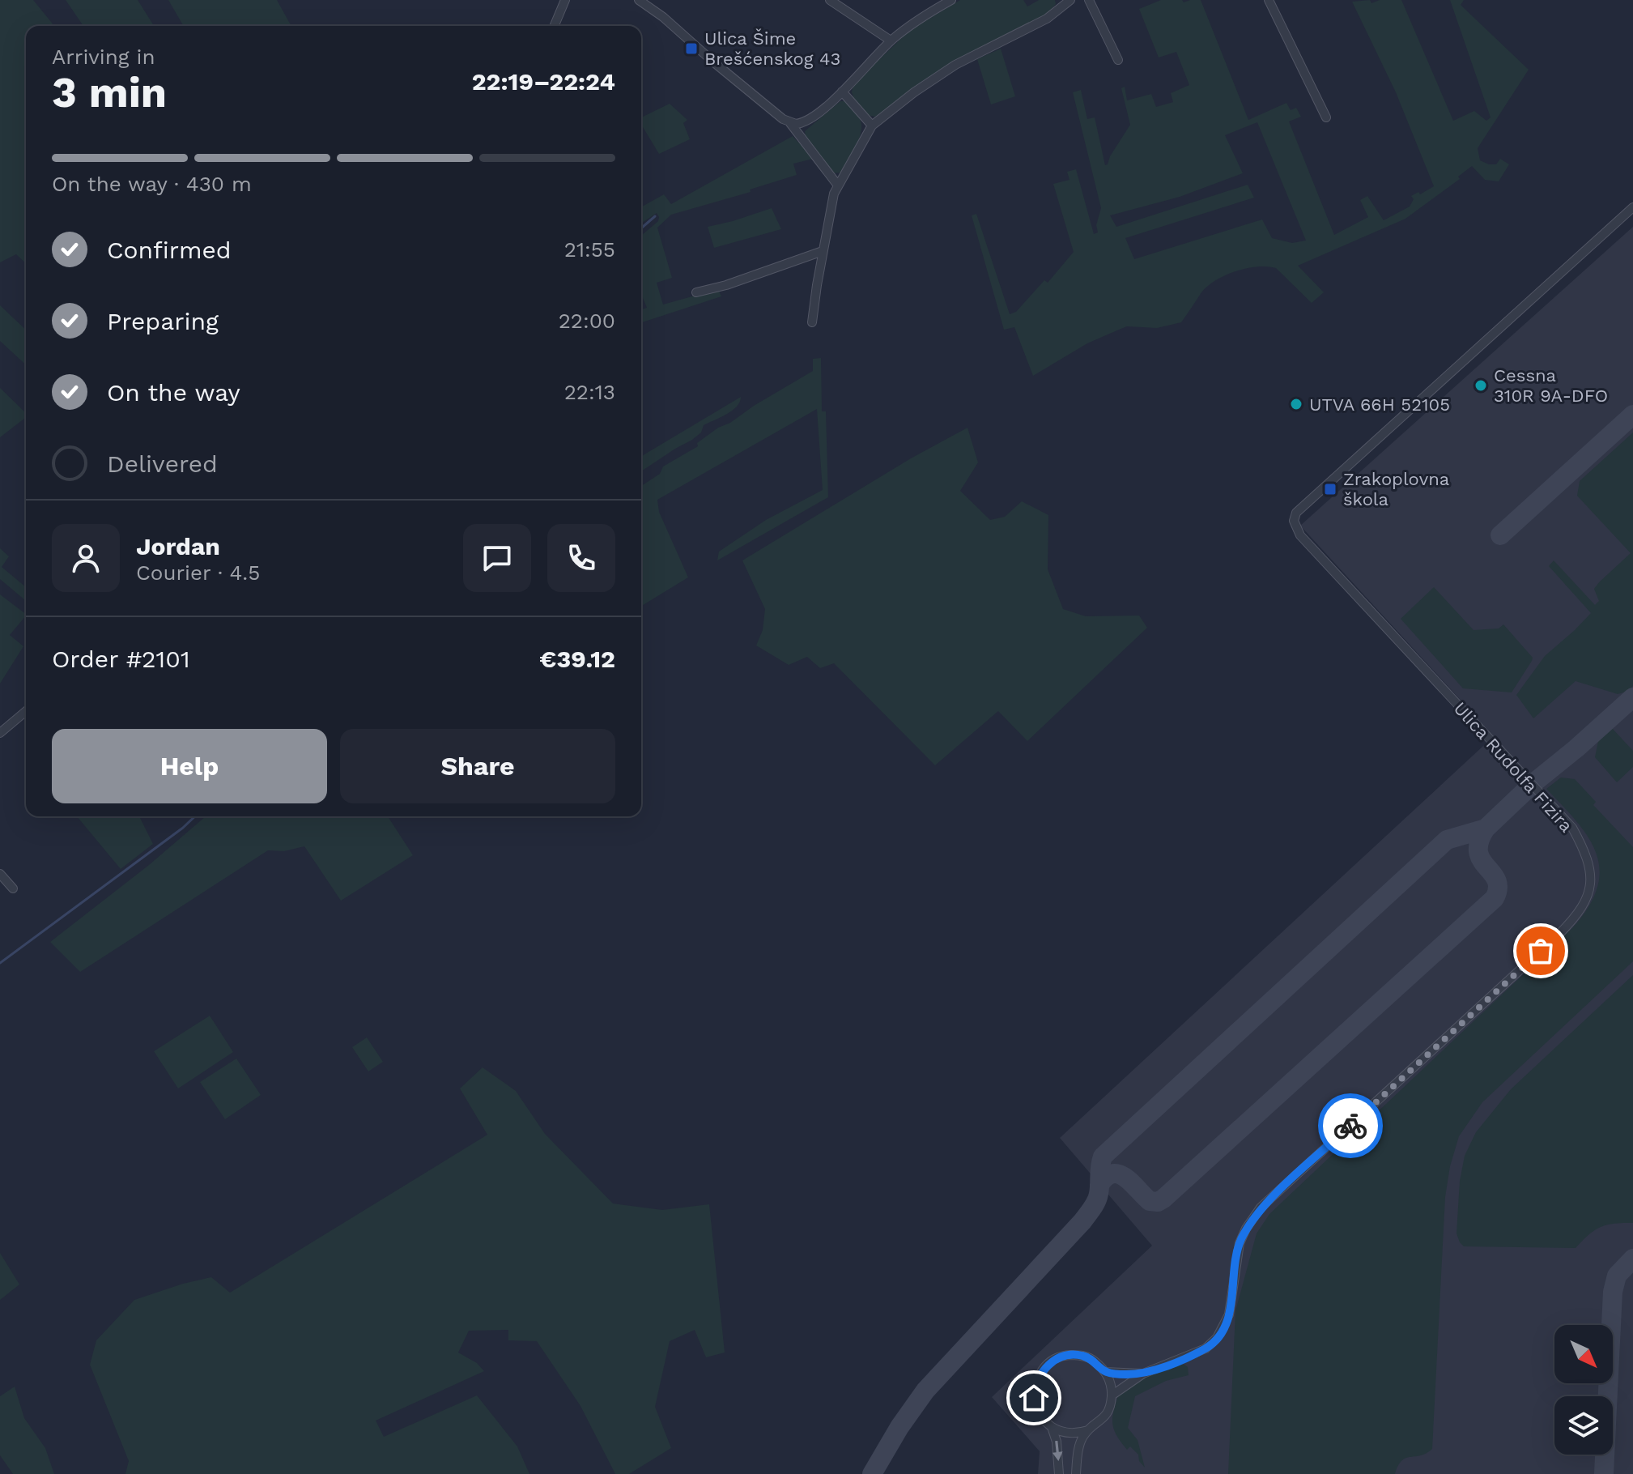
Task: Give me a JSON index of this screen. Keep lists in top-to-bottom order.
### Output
{
  "streets": {
    "street": ["Ulica Rudolfa Fizira"]
  },
  "places": {
    "transit": ["Ulica Šime Brešćenskog 43", "Zrakoplovna škola"],
    "other": ["Cessna 310R 9A-DFO", "UTVA 66H 52105"]
  },
  "north": "bottom right",
  "page": {
    "heading": ["3 min", "Arriving in", "22:19–22:24"],
    "panel": [
      "Jordan",
      "Courier · 4.5",
      "Order #2101",
      "€39.12"
    ],
    "bar": "On the way · 430 m",
    "list": [
      ["Confirmed", "21:55"],
      ["Preparing", "22:00"],
      ["On the way", "22:13"],
      "Delivered"
    ],
    "buttons": ["Help", "Share"]
  }
}
